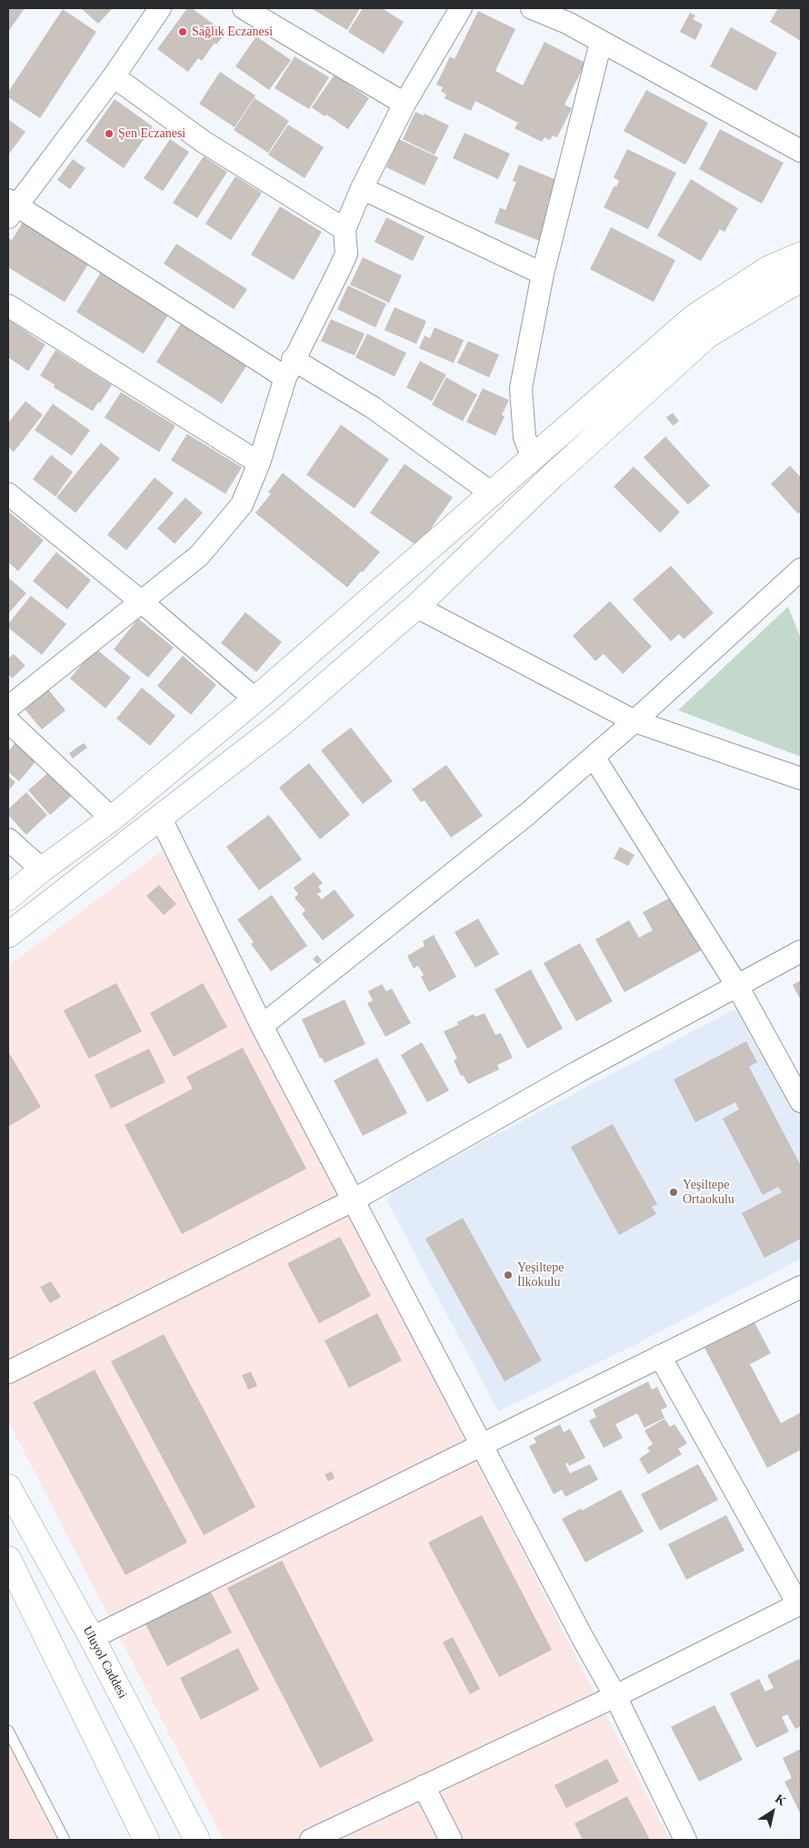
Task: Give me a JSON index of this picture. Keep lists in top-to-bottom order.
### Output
{
  "streets": {
    "main road": ["Uluyol Caddesi"]
  },
  "places": [
    "Sağlık Eczanesi",
    "Şen Eczanesi",
    "Yeşiltepe Ortaokulu",
    "Yeşiltepe İlkokulu"
  ],
  "north": "top right"
}
